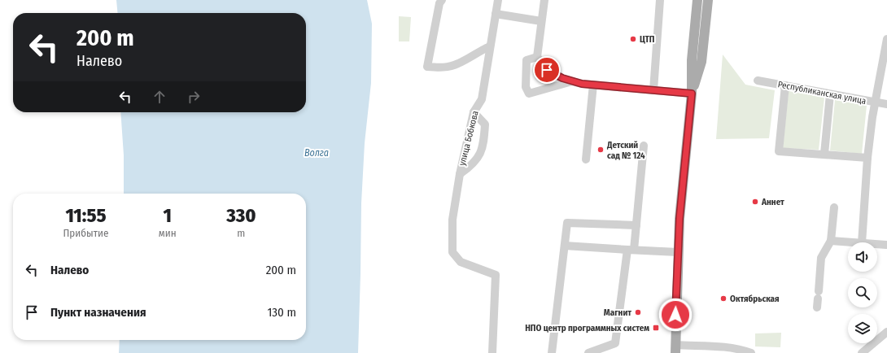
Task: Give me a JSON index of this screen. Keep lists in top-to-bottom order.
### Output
{
  "streets": {
    "street": ["Республиканская улица", "улица Бобкова"]
  },
  "water": ["Волга"],
  "places": {
    "other": [
      "ЦТП",
      "Детский сад № 124",
      "Аннет",
      "Октябрьская",
      "Магнит"
    ],
    "transit": ["НПО центр программных систем"]
  },
  "page": {
    "turn": ["200 m", "Налево"],
    "eta": [
      "11:55",
      "Прибытие",
      "1",
      "мин",
      "330",
      "m"
    ],
    "list": [
      {
        "name": "Налево",
        "value": "200 m"
      },
      {
        "name": "Пункт назначения",
        "value": "130 m"
      }
    ]
  }
}
